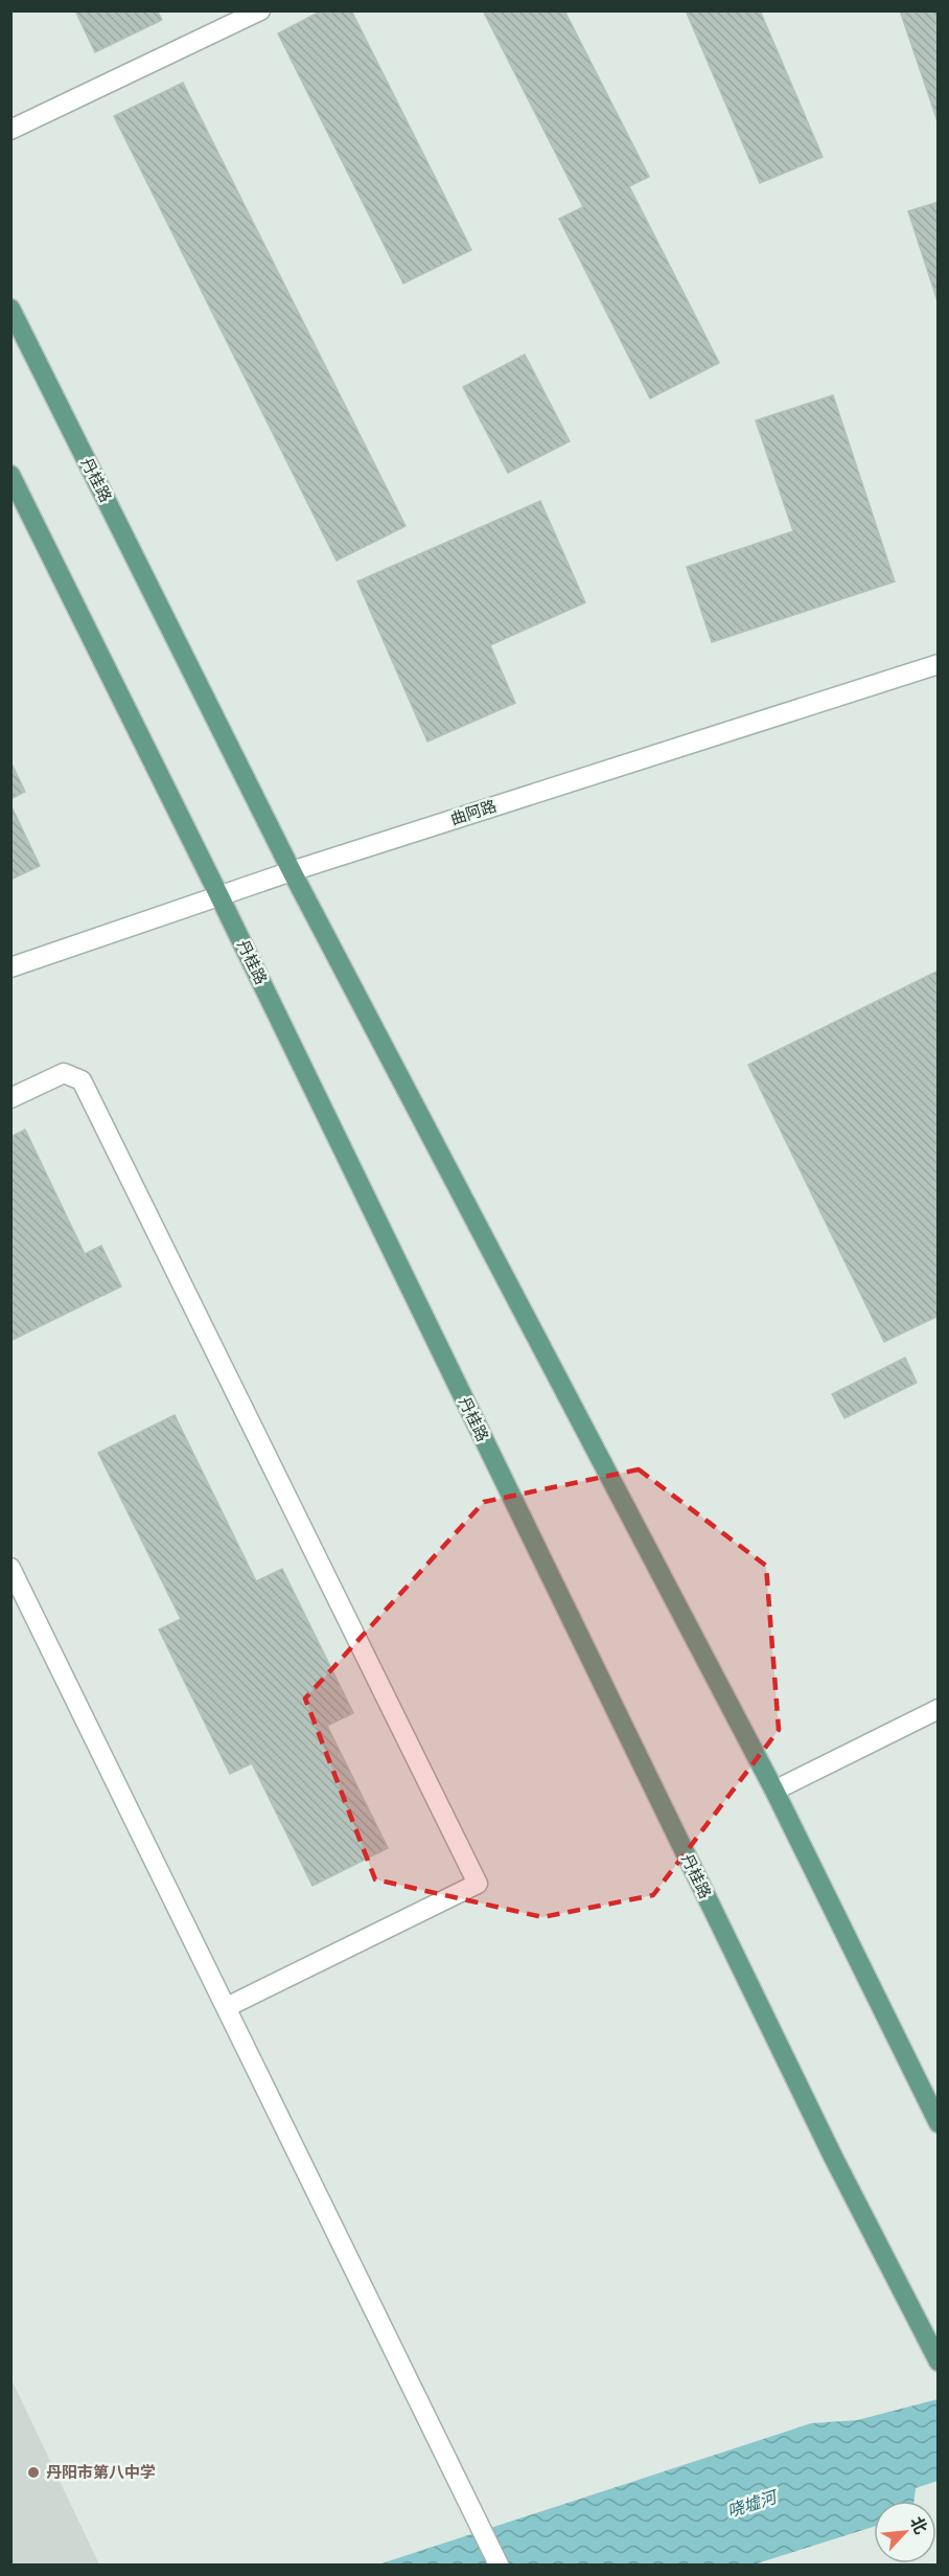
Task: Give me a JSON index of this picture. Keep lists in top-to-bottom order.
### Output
{
  "streets": {
    "main road": ["丹桂路"],
    "street": ["曲阿路"]
  },
  "crossings": [
    ["丹桂路", "曲阿路"]
  ],
  "water": ["哓墟河"],
  "places": ["丹阳市第八中学"],
  "north": "top right"
}
